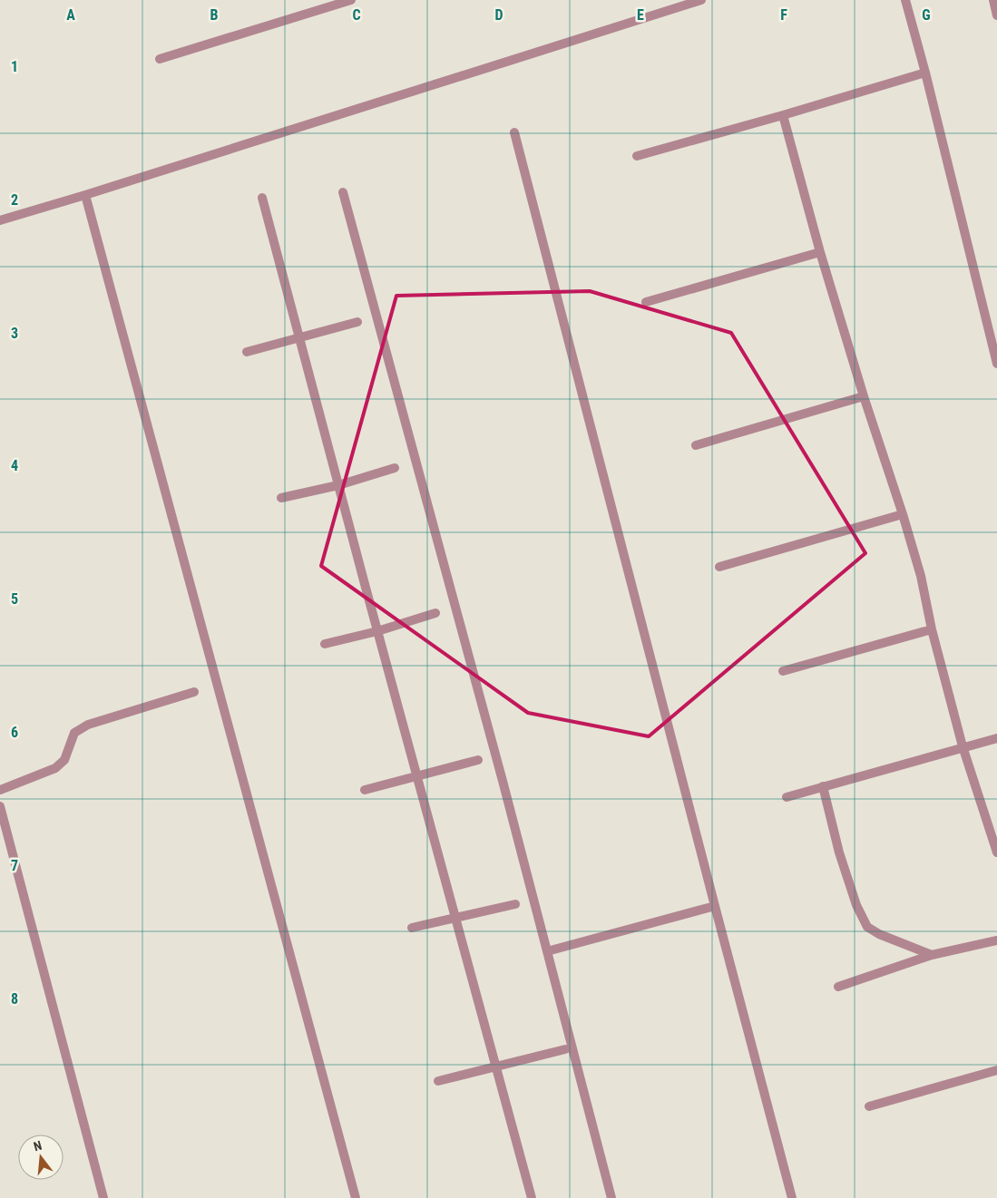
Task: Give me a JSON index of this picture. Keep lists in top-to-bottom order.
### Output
{
  "north": "top",
  "grid": {
    "columns": [
      "A",
      "B",
      "C",
      "D",
      "E",
      "F",
      "G"
    ],
    "rows": [
      "1",
      "2",
      "3",
      "4",
      "5",
      "6",
      "7",
      "8"
    ]
  }
}
